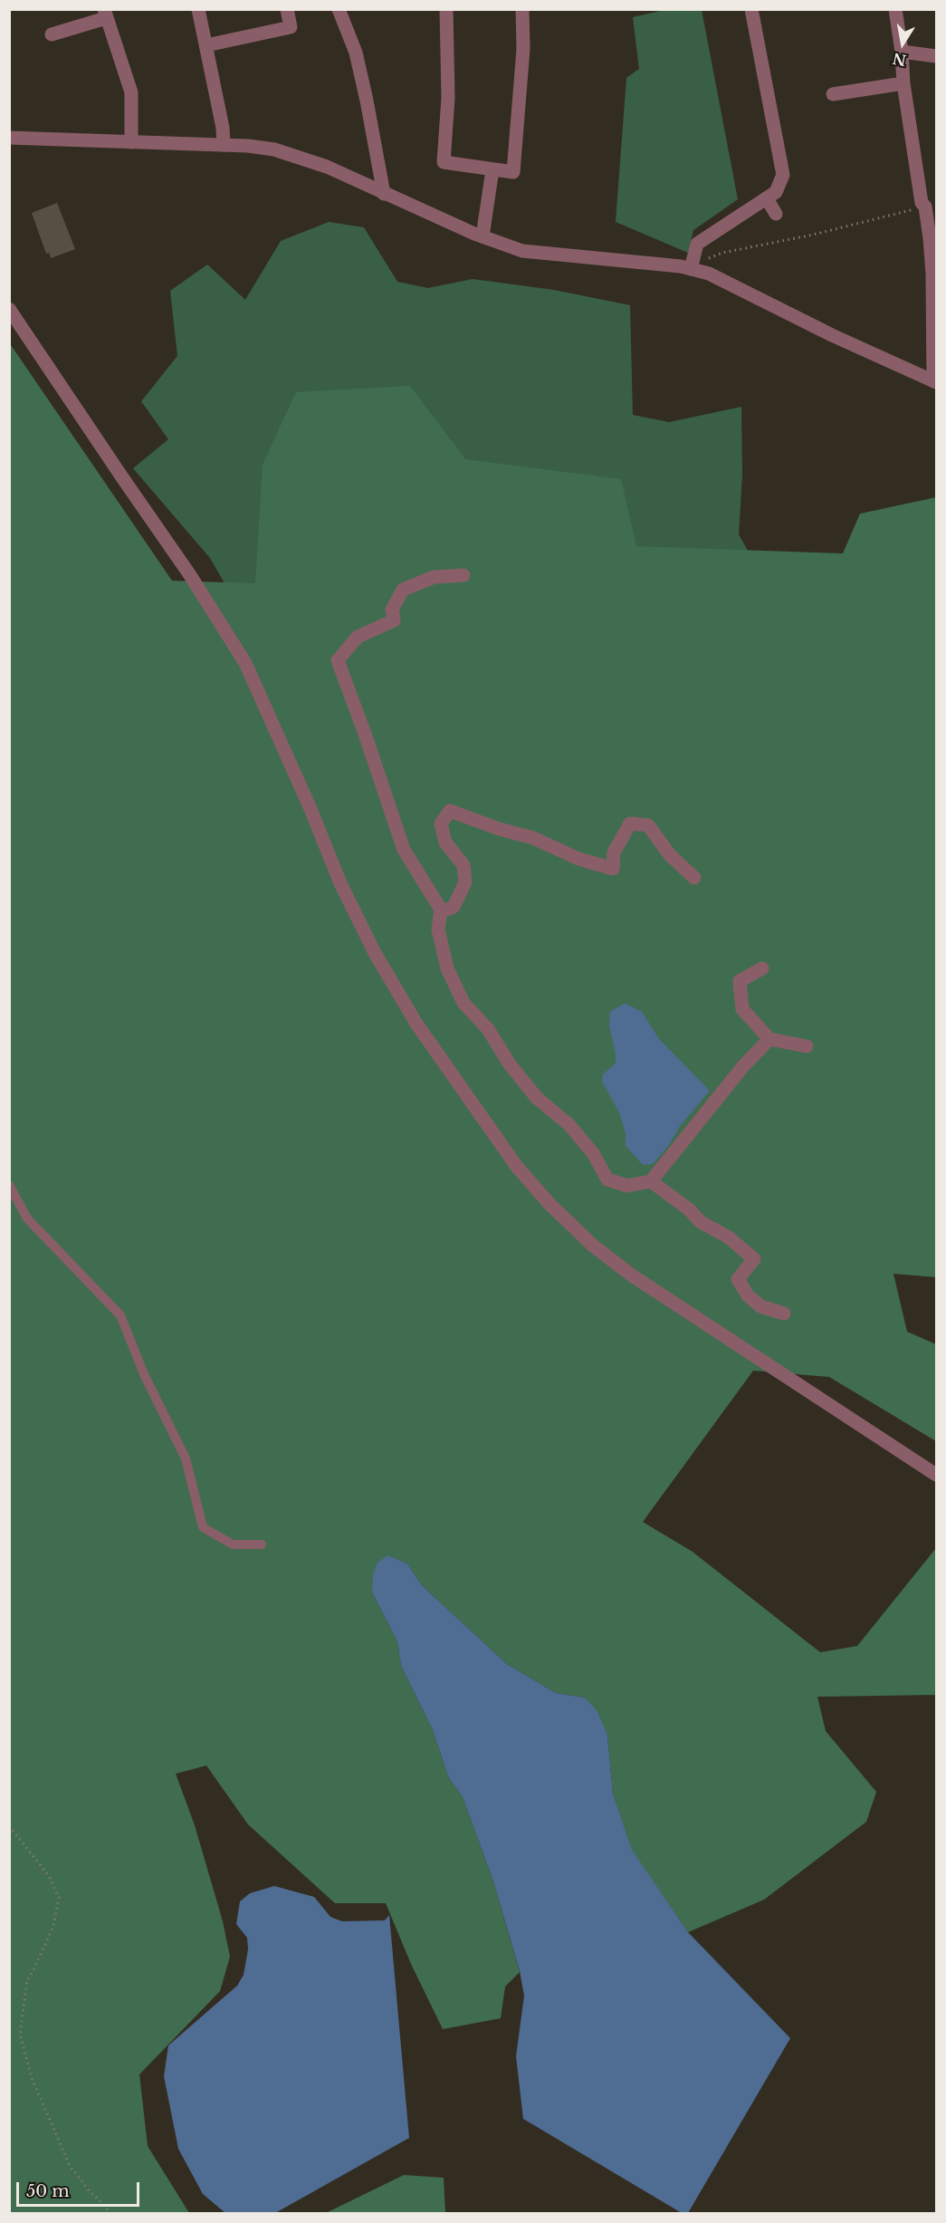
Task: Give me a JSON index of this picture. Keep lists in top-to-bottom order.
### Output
{
  "scale_bar": "50 m",
  "north": "bottom"
}
